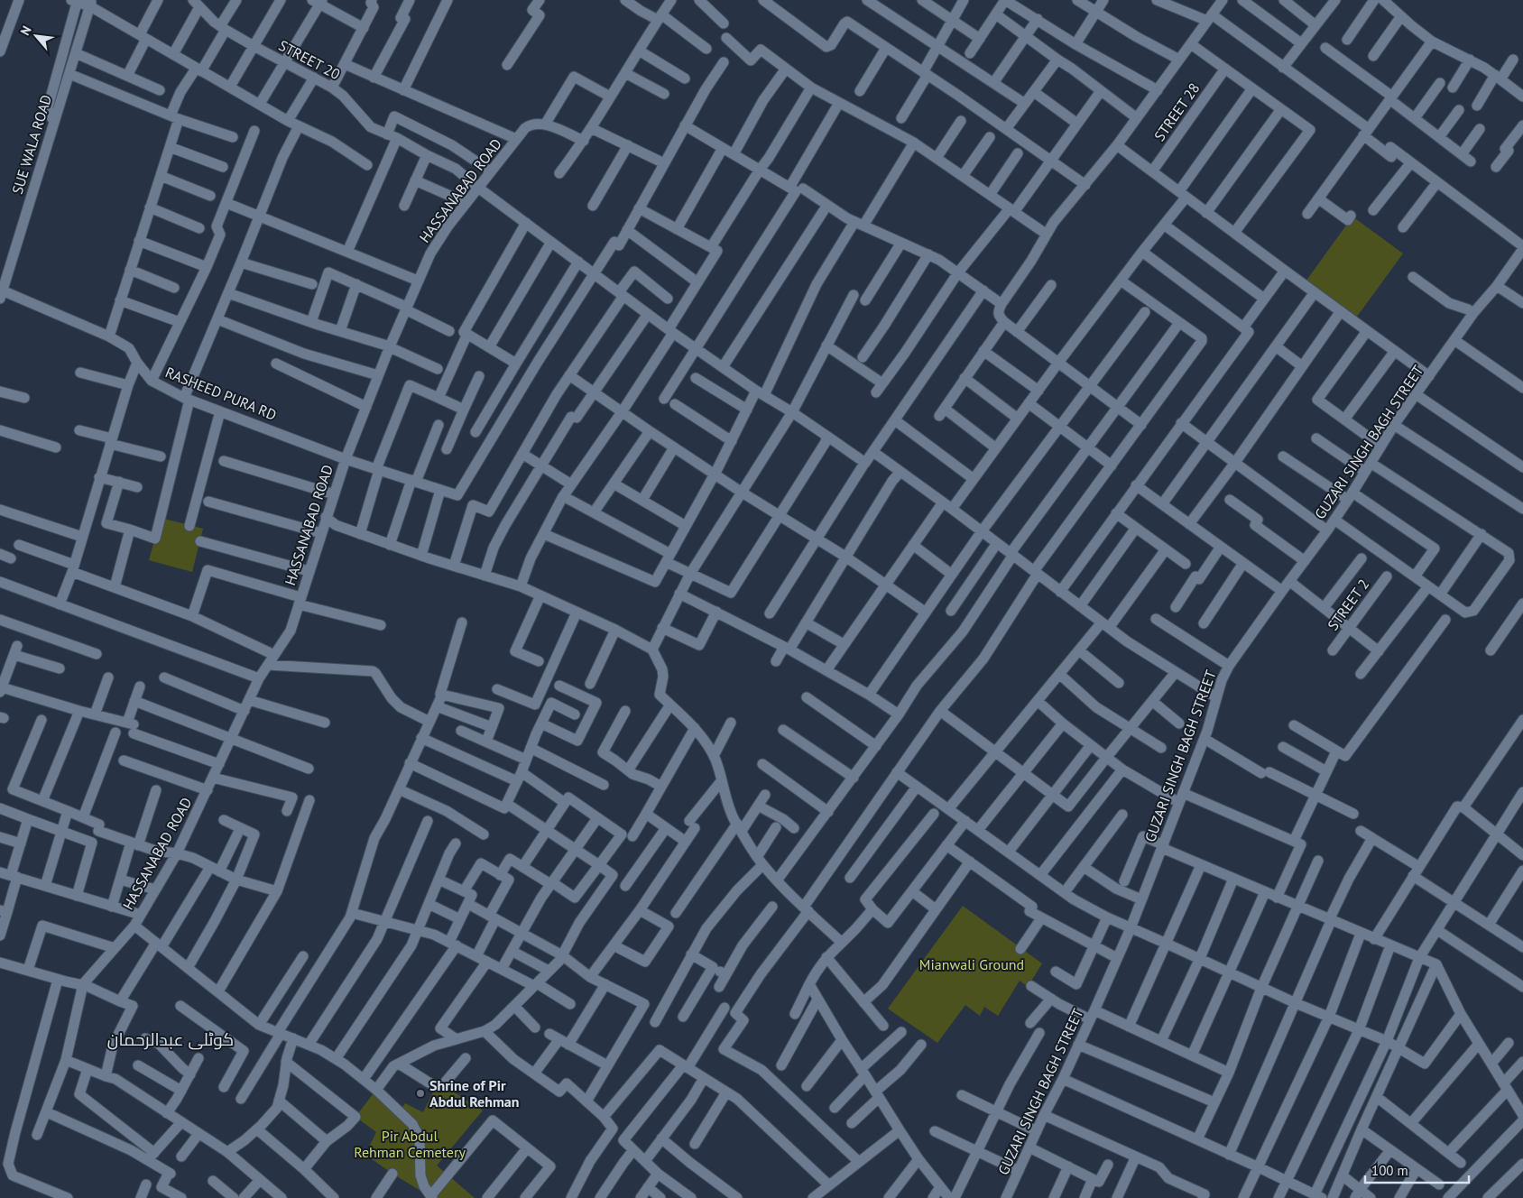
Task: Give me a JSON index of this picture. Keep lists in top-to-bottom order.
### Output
{
  "streets": {
    "street": [
      "STREET 20",
      "STREET 28",
      "SUE WALA ROAD",
      "HASSANABAD ROAD",
      "RASHEED PURA RD",
      "GUZARI SINGH BAGH STREET",
      "STREET 2"
    ]
  },
  "crossings": [
    ["STREET 20", "HASSANABAD ROAD"],
    ["STREET 20", "RASHEED PURA RD"],
    ["SUE WALA ROAD", "RASHEED PURA RD"],
    ["HASSANABAD ROAD", "RASHEED PURA RD"]
  ],
  "districts": ["کوٹلی عبدالرحمان"],
  "parks": ["Mianwali Ground", "Pir Abdul Rehman Cemetery"],
  "places": ["Shrine of Pir Abdul Rehman"],
  "scale_bar": "100 m",
  "north": "top left"
}
